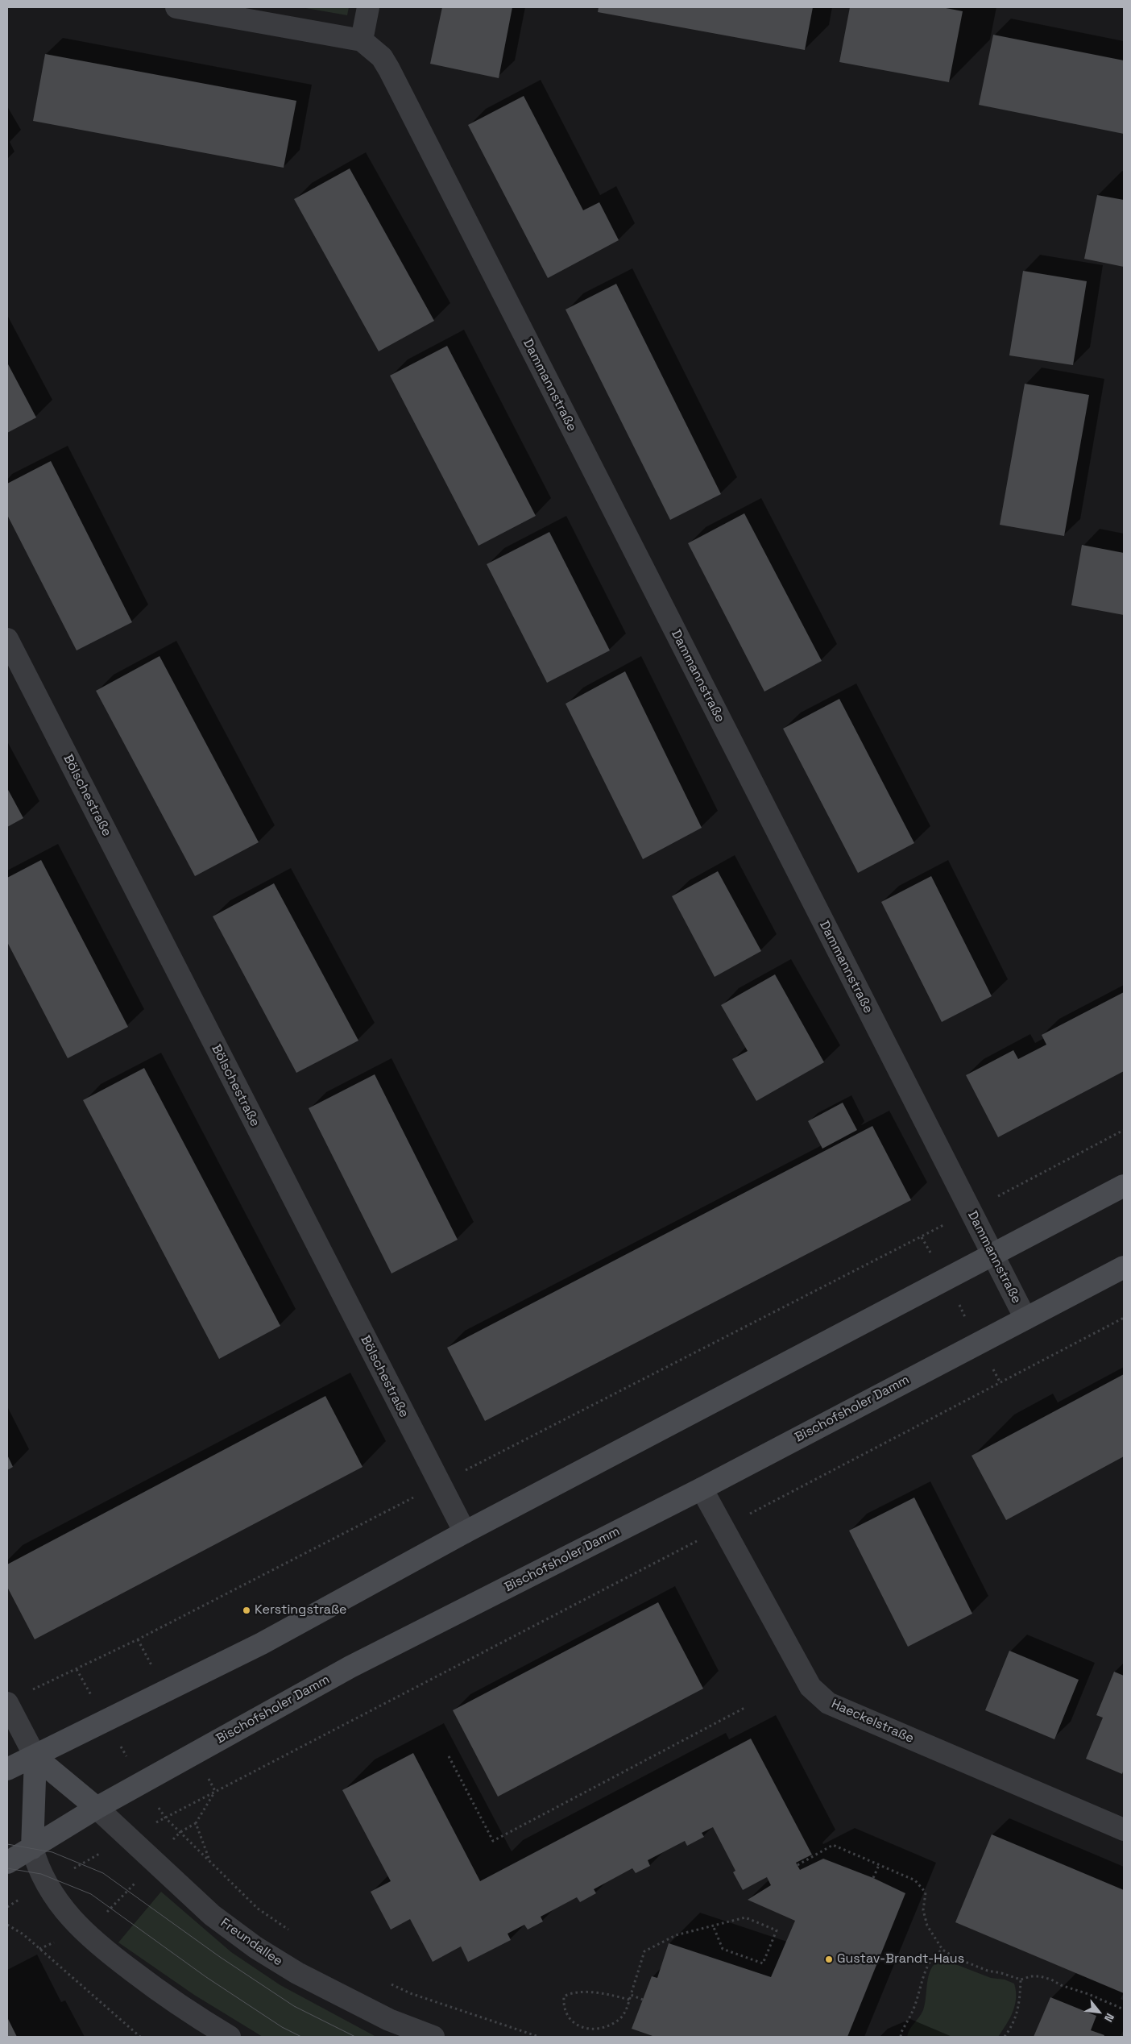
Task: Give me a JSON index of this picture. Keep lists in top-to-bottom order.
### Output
{
  "streets": {
    "main road": ["Bischofsholer Damm"],
    "street": [
      "Dammannstraße",
      "Bölschestraße",
      "Haeckelstraße",
      "Freundallee"
    ]
  },
  "crossings": [
    ["Dammannstraße", "Bischofsholer Damm"],
    ["Bischofsholer Damm", "Haeckelstraße"],
    ["Bischofsholer Damm", "Freundallee"]
  ],
  "places": ["Kerstingstraße", "Gustav-Brandt-Haus"],
  "north": "bottom right"
}
